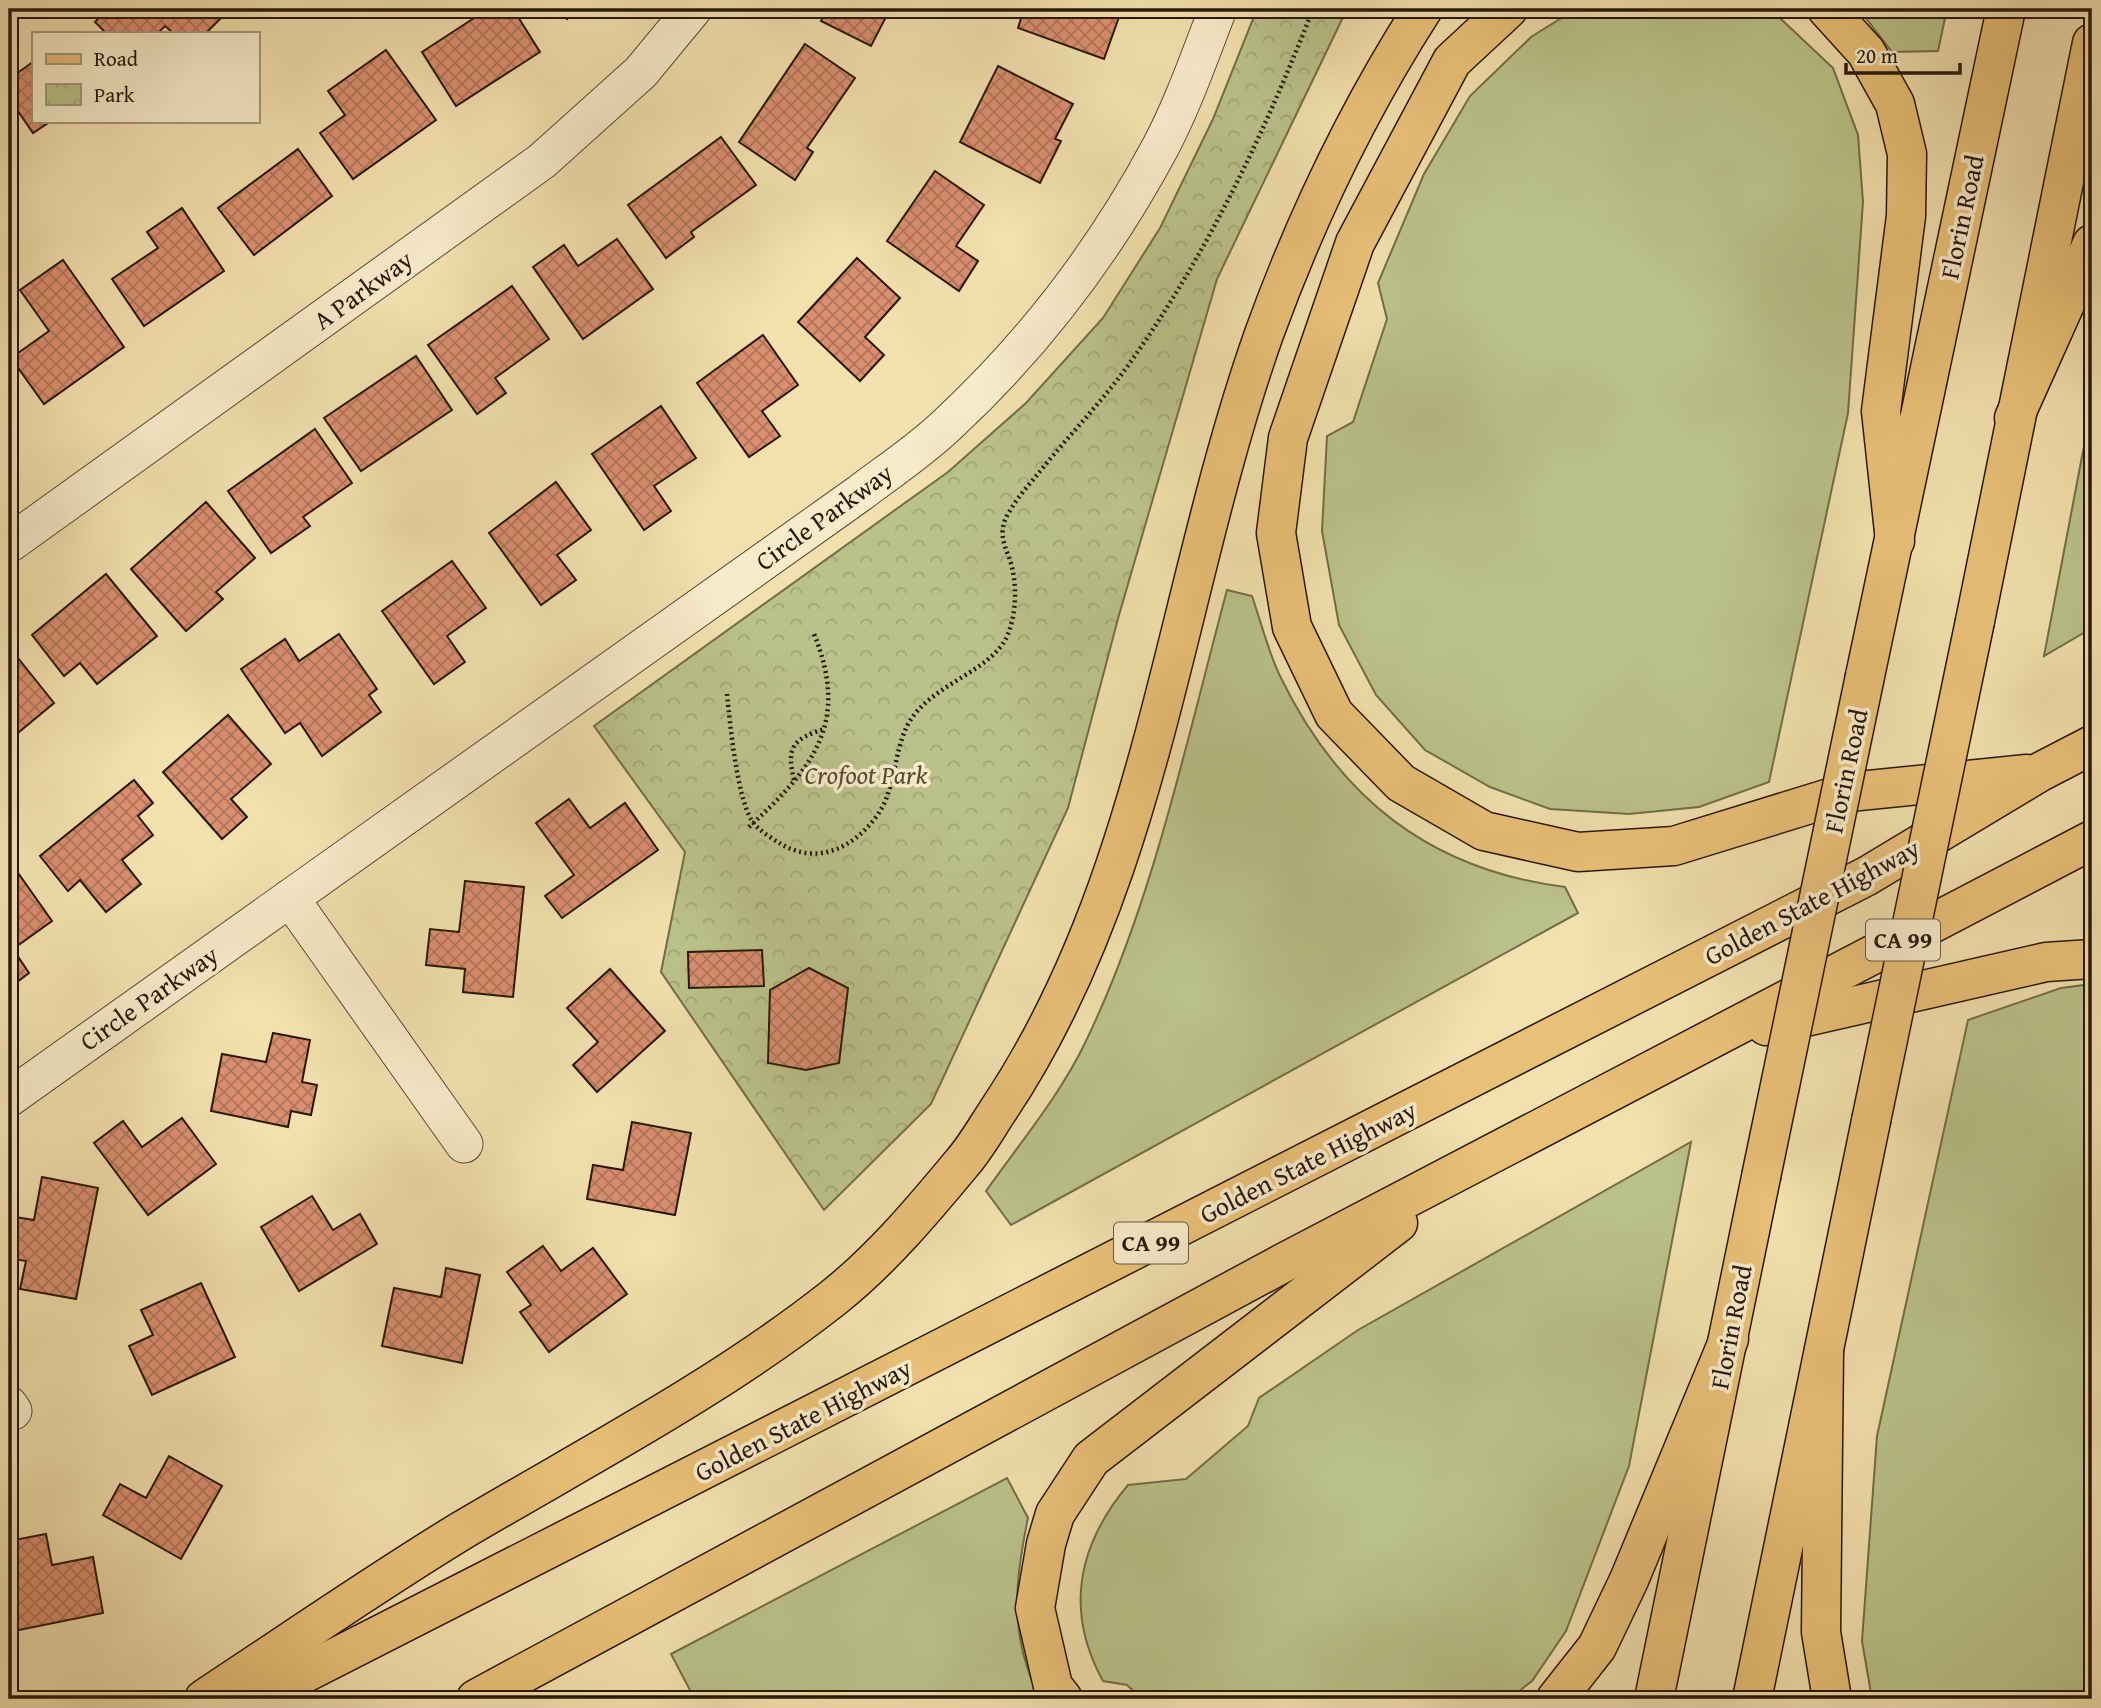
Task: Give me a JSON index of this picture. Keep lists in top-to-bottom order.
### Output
{
  "streets": {
    "main road": ["Florin Road", "Golden State Highway", "CA 99"],
    "street": ["A Parkway", "Circle Parkway"]
  },
  "parks": ["Crofoot Park"],
  "legend": ["Road", "Park"],
  "scale_bar": "20 m"
}
